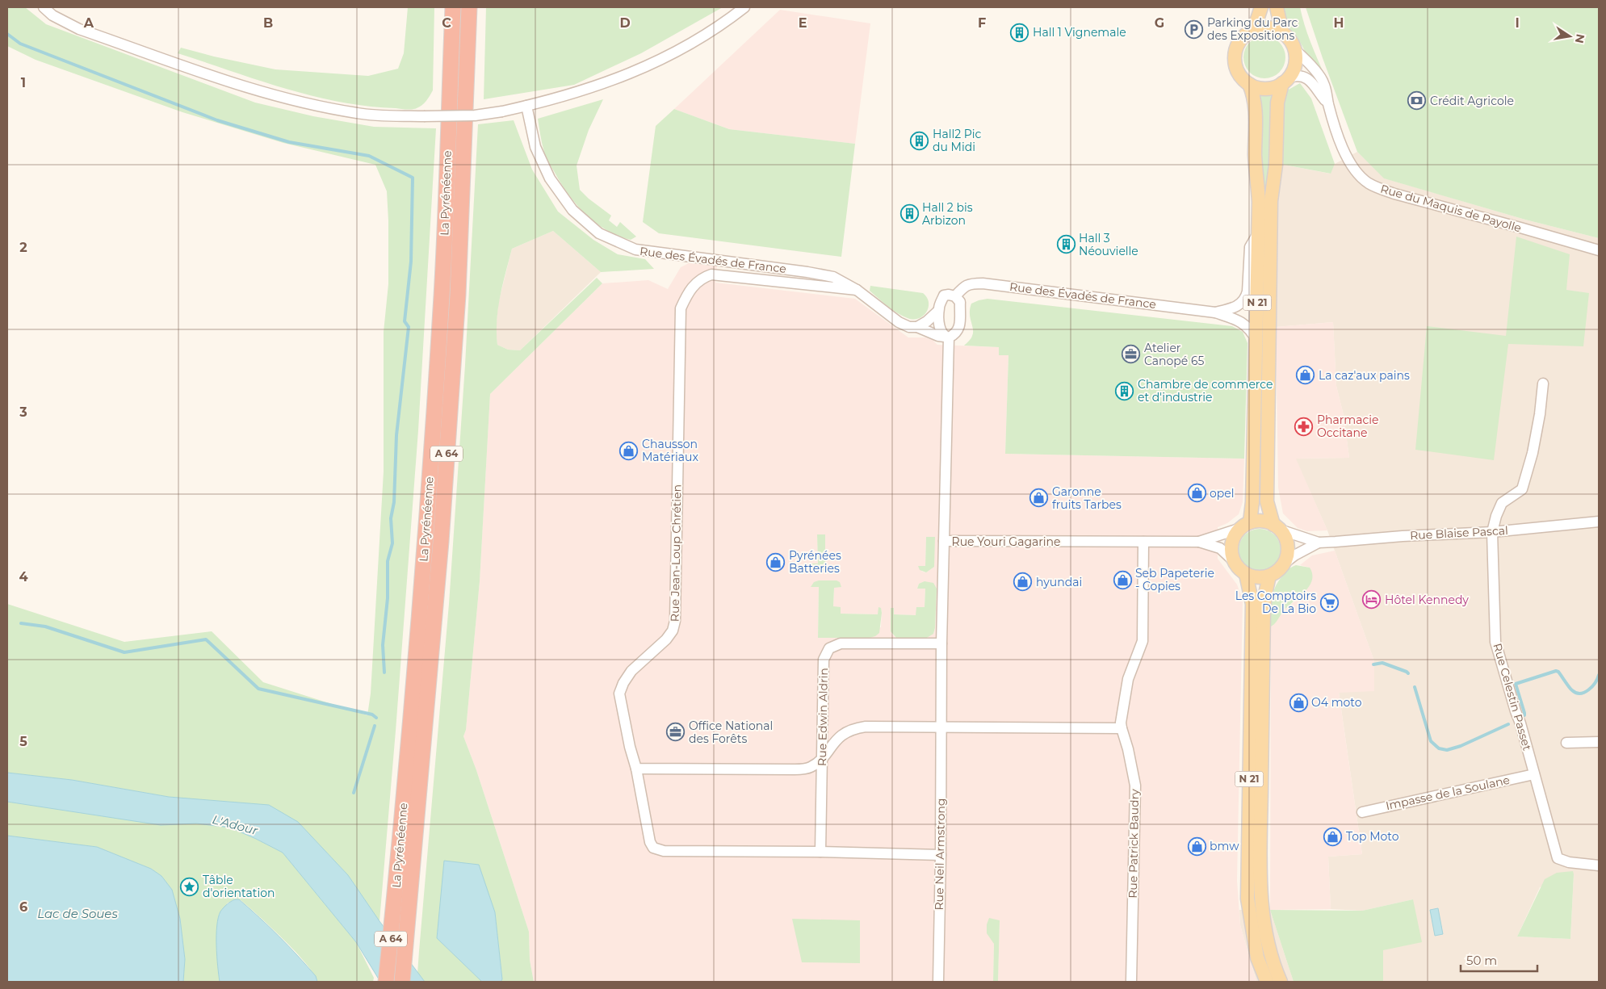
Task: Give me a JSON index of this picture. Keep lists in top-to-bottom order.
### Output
{
  "streets": {
    "highway": ["La Pyrénéenne", "A 64"],
    "main road": ["N 21"],
    "street": [
      "Rue du Maquis de Payolle",
      "Rue des Évadés de France",
      "Rue Blaise Pascal",
      "Rue Youri Gagarine",
      "Rue Jean-Loup Chrétien",
      "Rue Celestin Passet",
      "Rue Edwin Aldrin",
      "Impasse de la Soulane",
      "Rue Patrick Baudry",
      "Rue Neil Armstrong"
    ]
  },
  "crossings": [
    ["Rue du Maquis de Payolle", "N 21"],
    ["Rue des Évadés de France", "N 21"],
    ["Rue des Évadés de France", "Rue Youri Gagarine"],
    ["Rue des Évadés de France", "Rue Jean-Loup Chrétien"],
    ["N 21", "Rue Blaise Pascal"],
    ["N 21", "Rue Youri Gagarine"],
    ["Rue Blaise Pascal", "Rue Youri Gagarine"],
    ["Rue Blaise Pascal", "Rue Celestin Passet"],
    ["Rue Youri Gagarine", "Rue Patrick Baudry"],
    ["Rue Youri Gagarine", "Rue Neil Armstrong"],
    ["Rue Jean-Loup Chrétien", "Rue Edwin Aldrin"],
    ["Rue Celestin Passet", "Impasse de la Soulane"],
    ["Rue Edwin Aldrin", "Rue Neil Armstrong"]
  ],
  "water": ["L'Adour", "Lac de Soues"],
  "places": {
    "parking": ["Parking du Parc des Expositions"],
    "building": [
      "Hall 1 Vignemale",
      "Hall2 Pic du Midi",
      "Hall 2 bis Arbizon",
      "Hall 3 Néouvielle",
      "Chambre de commerce et d'industrie"
    ],
    "bank": ["Crédit Agricole"],
    "office": ["Atelier Canopé 65", "Office National des Forêts"],
    "shop": [
      "La caz'aux pains",
      "Chausson Matériaux",
      "opel",
      "Garonne fruits Tarbes",
      "Pyrénées Batteries",
      "Seb Papeterie - Copies",
      "hyundai",
      "O4 moto",
      "Top Moto",
      "bmw"
    ],
    "pharmacy": ["Pharmacie Occitane"],
    "hotel": ["Hôtel Kennedy"],
    "supermarket": ["Les Comptoirs De La Bio"],
    "place": ["Tâble d'orientation"]
  },
  "scale_bar": "50 m",
  "north": "right",
  "grid": {
    "columns": [
      "A",
      "B",
      "C",
      "D",
      "E",
      "F",
      "G",
      "H",
      "I"
    ],
    "rows": [
      "1",
      "2",
      "3",
      "4",
      "5",
      "6"
    ]
  }
}
